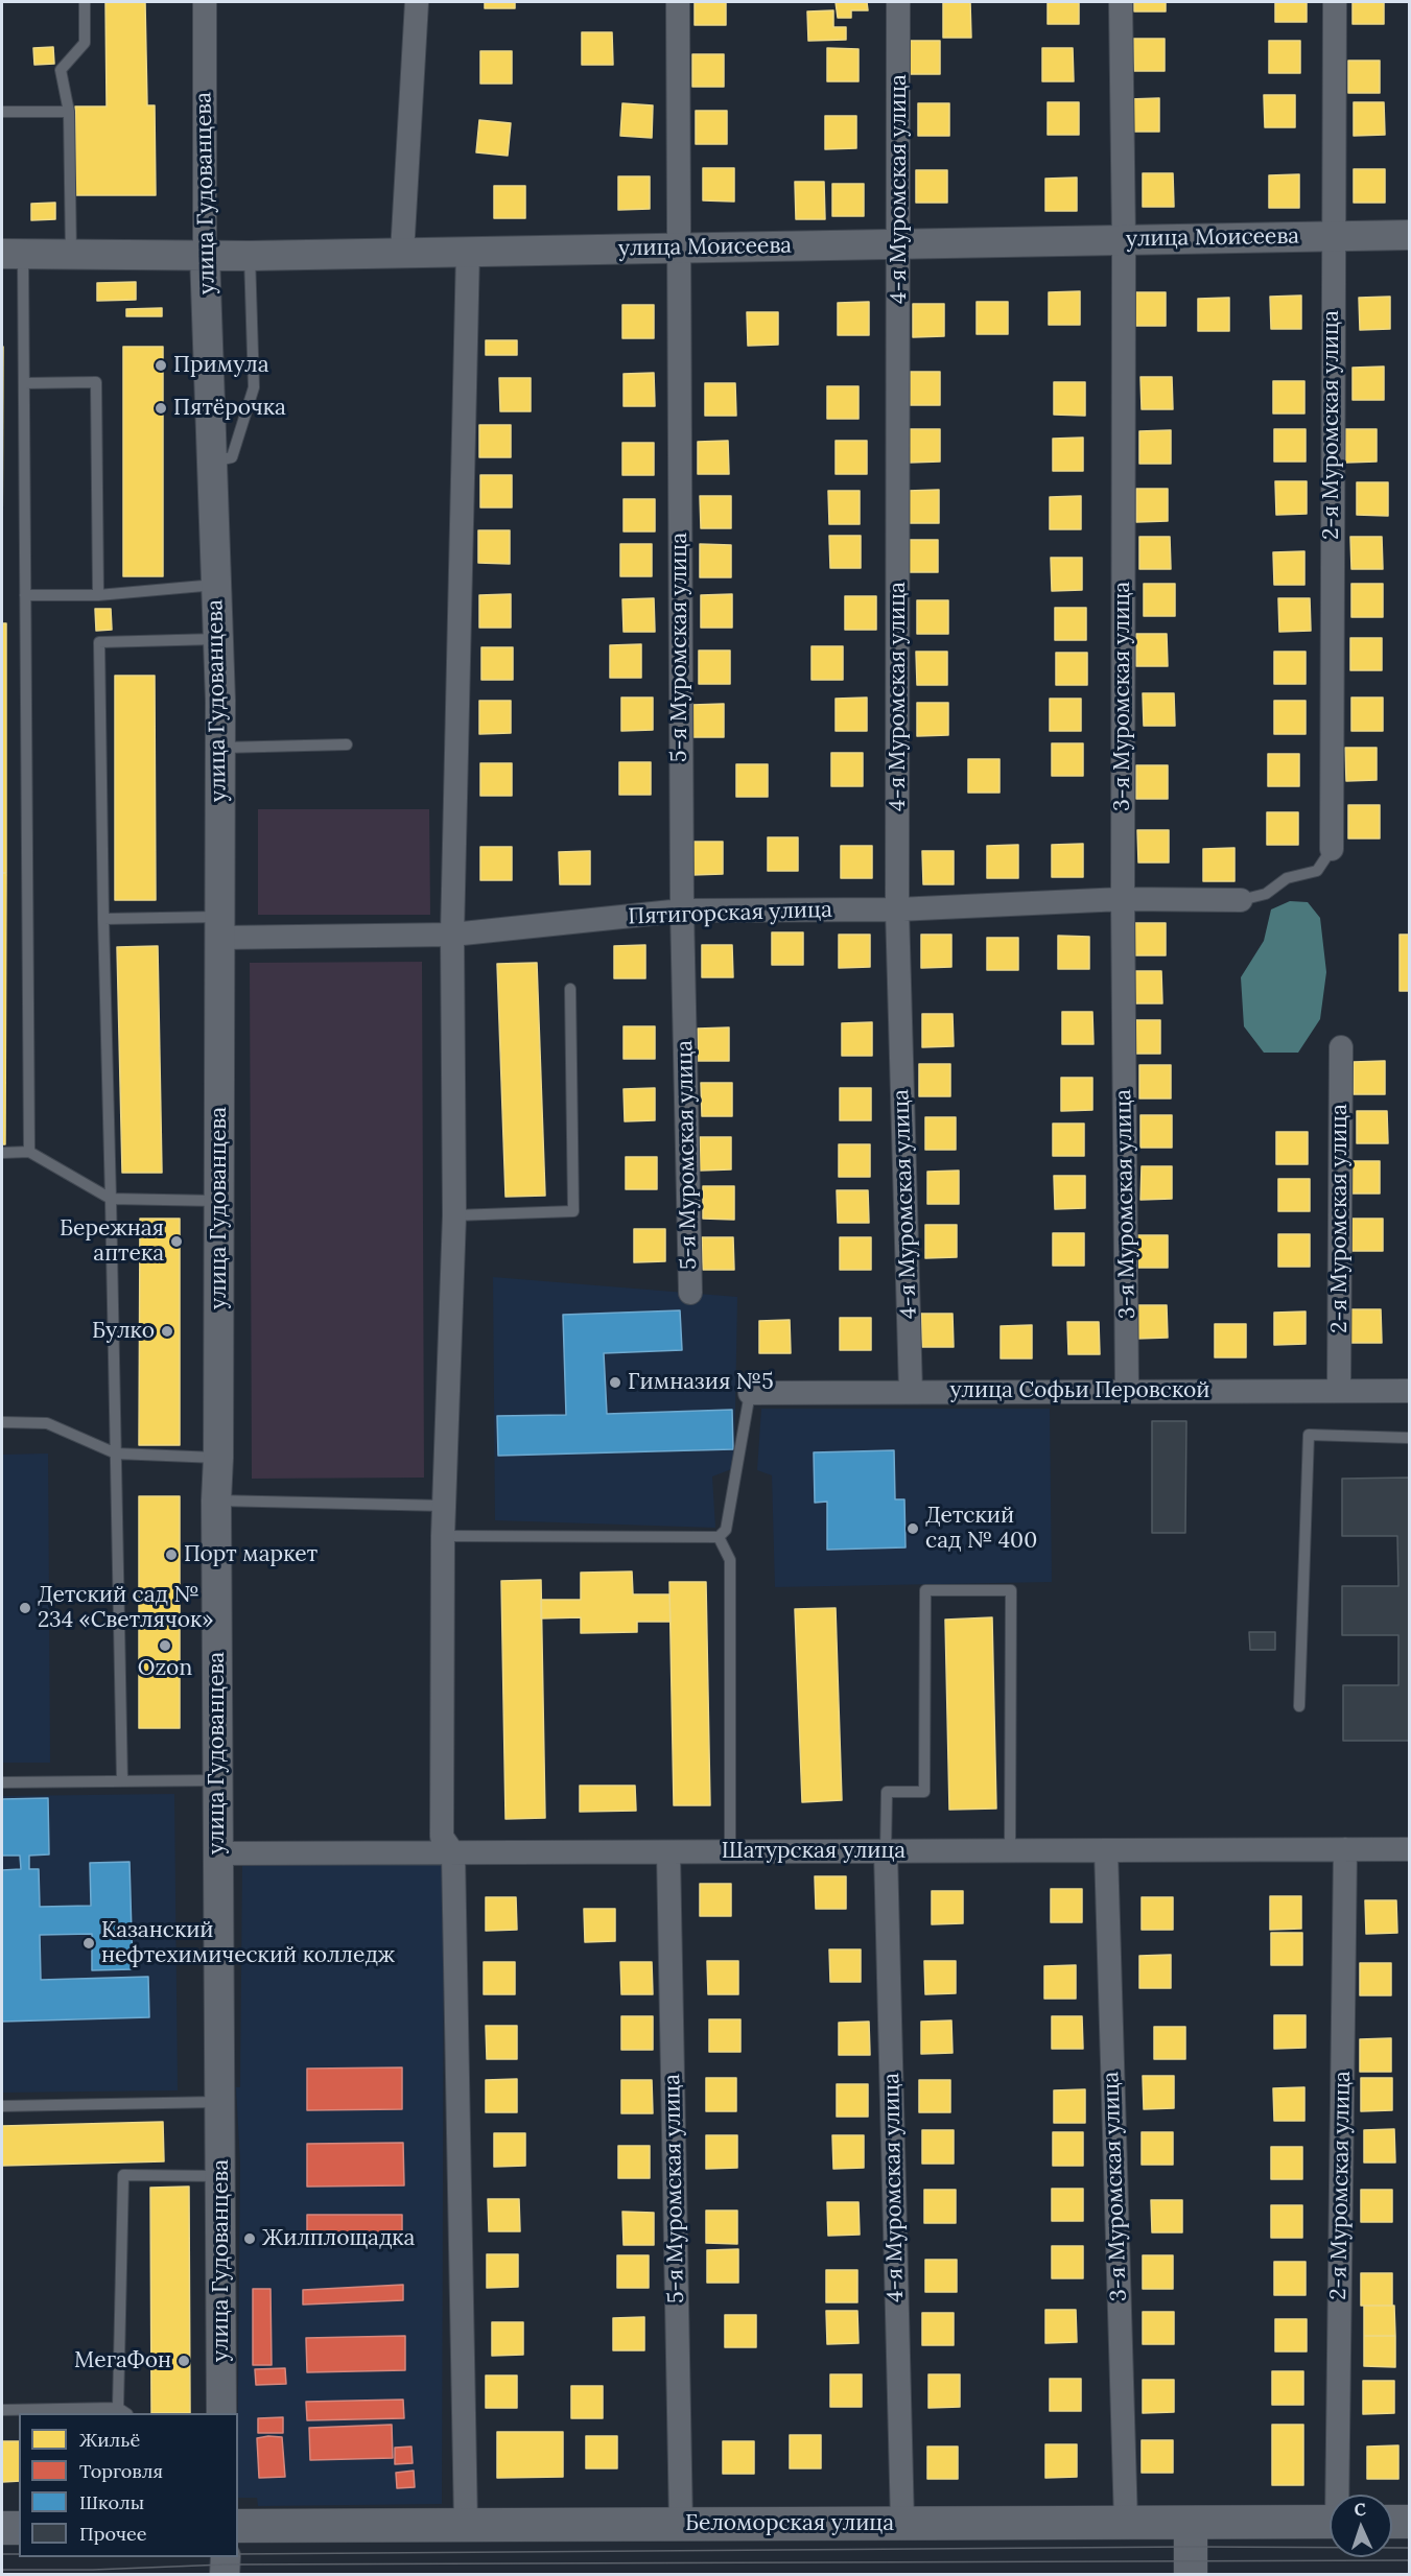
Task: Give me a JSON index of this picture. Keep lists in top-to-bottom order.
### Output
{
  "streets": {
    "main road": ["Беломорская улица"],
    "street": [
      "4-я Муромская улица",
      "улица Гудованцева",
      "улица Моисеева",
      "2-я Муромская улица",
      "5-я Муромская улица",
      "3-я Муромская улица",
      "Пятигорская улица",
      "улица Софьи Перовской",
      "Шатурская улица"
    ]
  },
  "crossings": [
    ["4-я Муромская улица", "улица Моисеева"],
    ["4-я Муромская улица", "Пятигорская улица"],
    ["4-я Муромская улица", "улица Софьи Перовской"],
    ["4-я Муромская улица", "Шатурская улица"],
    ["4-я Муромская улица", "Беломорская улица"],
    ["улица Гудованцева", "улица Моисеева"],
    ["улица Гудованцева", "Пятигорская улица"],
    ["улица Гудованцева", "Шатурская улица"],
    ["улица Моисеева", "2-я Муромская улица"],
    ["улица Моисеева", "5-я Муромская улица"],
    ["улица Моисеева", "3-я Муромская улица"],
    ["2-я Муромская улица", "улица Софьи Перовской"],
    ["2-я Муромская улица", "Шатурская улица"],
    ["5-я Муромская улица", "Пятигорская улица"],
    ["5-я Муромская улица", "Шатурская улица"],
    ["5-я Муромская улица", "Беломорская улица"],
    ["3-я Муромская улица", "Пятигорская улица"],
    ["3-я Муромская улица", "улица Софьи Перовской"],
    ["3-я Муромская улица", "Шатурская улица"],
    ["3-я Муромская улица", "Беломорская улица"]
  ],
  "places": [
    "Примула",
    "Пятёрочка",
    "Бережная аптека",
    "Булко",
    "Гимназия №5",
    "Детский сад № 400",
    "Порт маркет",
    "Детский сад № 234 «Светлячок»",
    "Ozon",
    "Казанский нефтехимический колледж",
    "Жилплощадка",
    "МегаФон"
  ],
  "legend": [
    "Жильё",
    "Торговля",
    "Школы",
    "Прочее"
  ],
  "north": "top"
}
